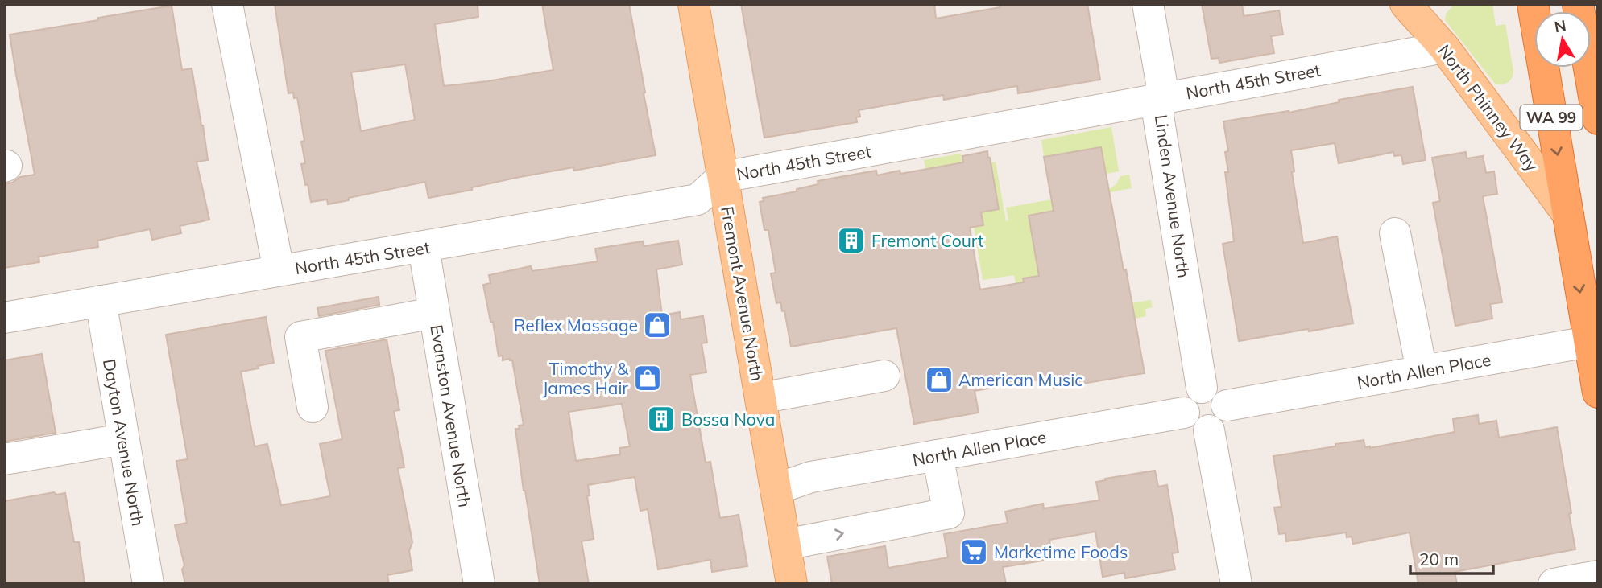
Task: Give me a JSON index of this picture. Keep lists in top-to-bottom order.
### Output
{
  "streets": {
    "highway": ["WA 99"],
    "main road": ["North Phinney Way", "Fremont Avenue North"],
    "street": [
      "North 45th Street",
      "Linden Avenue North",
      "North Allen Place",
      "Evanston Avenue North",
      "Dayton Avenue North"
    ]
  },
  "crossings": [
    ["North 45th Street", "North Phinney Way"],
    ["North 45th Street", "Linden Avenue North"],
    ["North 45th Street", "Fremont Avenue North"],
    ["North 45th Street", "Evanston Avenue North"],
    ["North 45th Street", "Dayton Avenue North"],
    ["North Phinney Way", "WA 99"],
    ["WA 99", "North Allen Place"],
    ["Linden Avenue North", "North Allen Place"],
    ["Fremont Avenue North", "North Allen Place"]
  ],
  "places": {
    "building": ["Fremont Court", "Bossa Nova"],
    "shop": ["Reflex Massage", "Timothy & James Hair", "American Music"],
    "supermarket": ["Marketime Foods"]
  },
  "scale_bar": "20 m",
  "north": "top"
}
